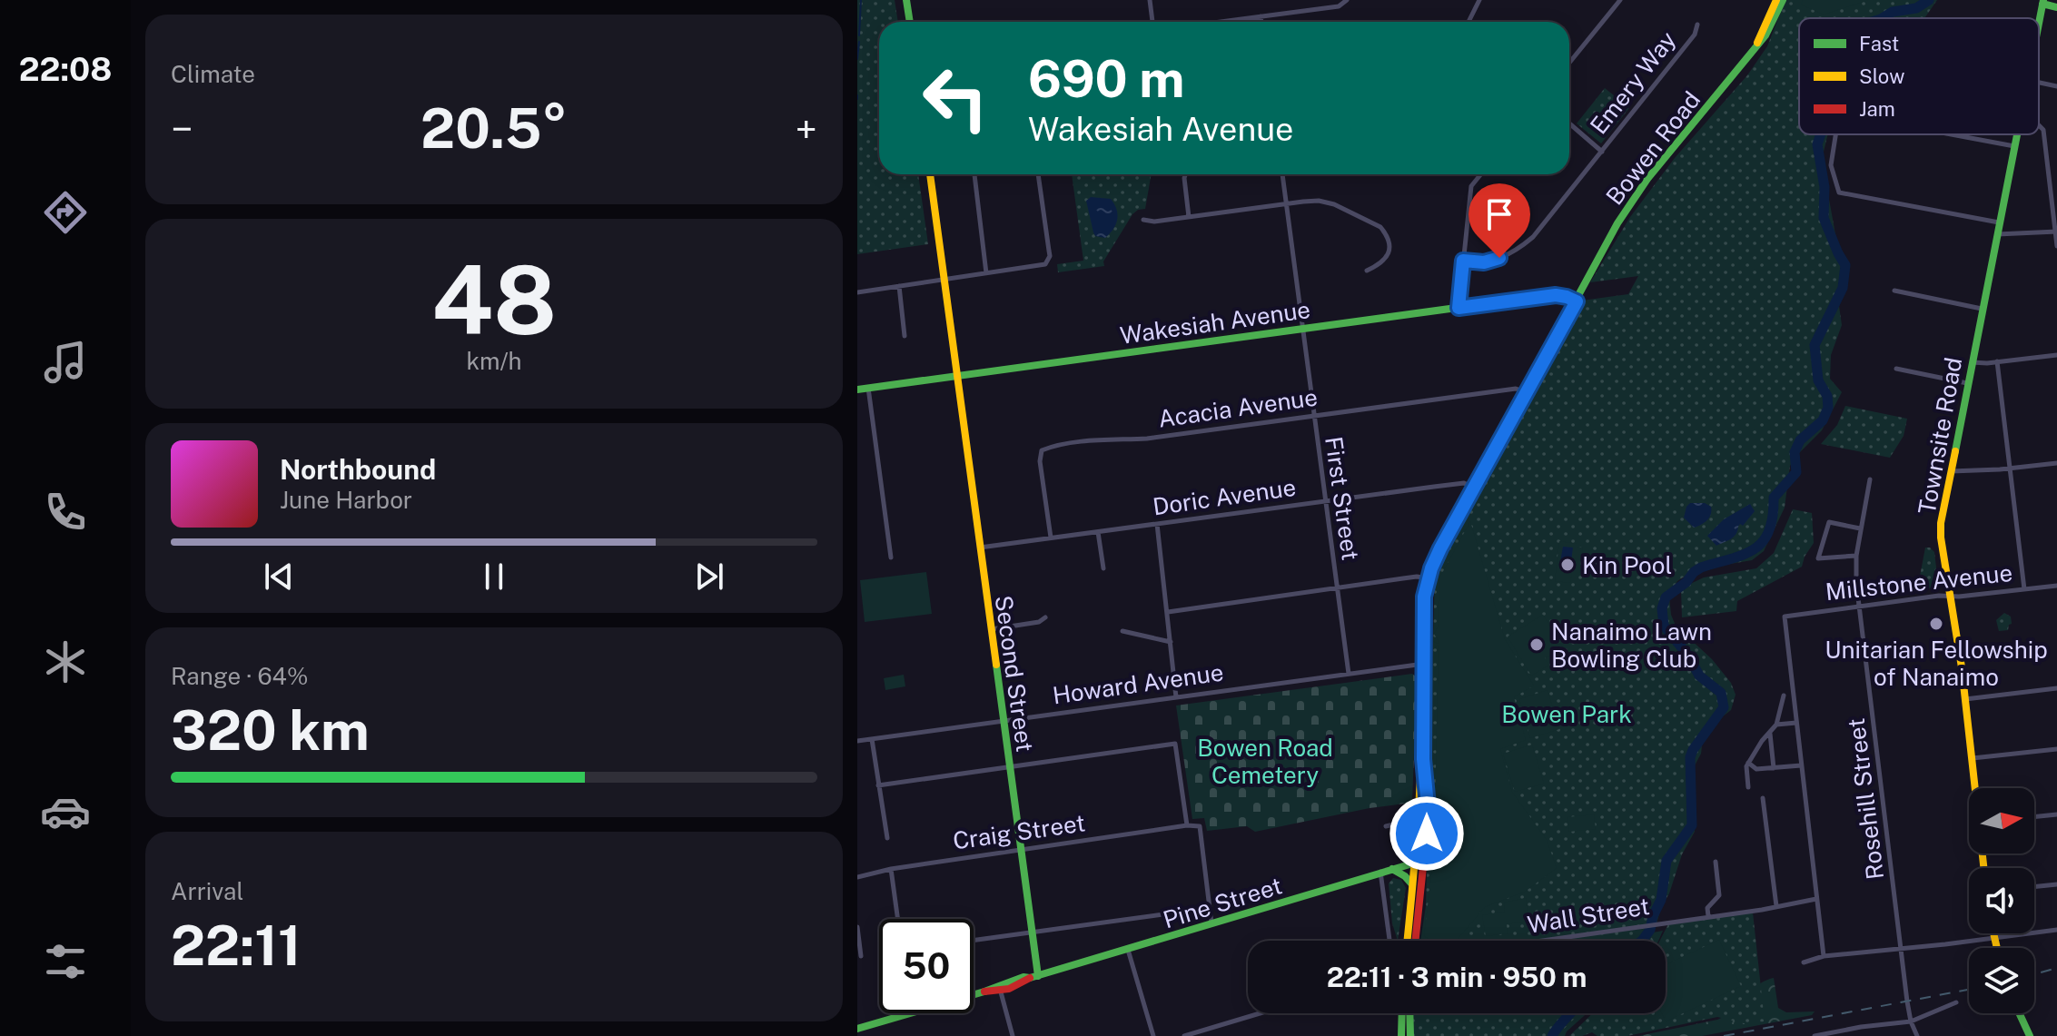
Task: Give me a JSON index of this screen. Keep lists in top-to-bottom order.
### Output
{
  "streets": {
    "street": [
      "Emery Way",
      "Bowen Road",
      "Wakesiah Avenue",
      "Acacia Avenue",
      "Townsite Road",
      "Doric Avenue",
      "First Street",
      "Millstone Avenue",
      "Second Street",
      "Howard Avenue",
      "Rosehill Street",
      "Craig Street",
      "Pine Street",
      "Wall Street"
    ]
  },
  "crossings": [
    ["Bowen Road", "Wakesiah Avenue"],
    ["Bowen Road", "Acacia Avenue"],
    ["Bowen Road", "Doric Avenue"],
    ["Bowen Road", "Howard Avenue"],
    ["Bowen Road", "Pine Street"],
    ["Wakesiah Avenue", "First Street"],
    ["Wakesiah Avenue", "Second Street"],
    ["Acacia Avenue", "Doric Avenue"],
    ["Acacia Avenue", "First Street"],
    ["Townsite Road", "Millstone Avenue"],
    ["Doric Avenue", "First Street"],
    ["Doric Avenue", "Second Street"],
    ["First Street", "Howard Avenue"],
    ["Millstone Avenue", "Rosehill Street"],
    ["Second Street", "Howard Avenue"],
    ["Second Street", "Craig Street"],
    ["Second Street", "Pine Street"]
  ],
  "parks": ["Bowen Park", "Bowen Road Cemetery"],
  "places": ["Kin Pool", "Unitarian Fellowship of Nanaimo", "Nanaimo Lawn Bowling Club"],
  "legend": ["Fast", "Slow", "Jam"],
  "north": "right",
  "page": {
    "tabs": "22:08",
    "tile": [
      "Climate",
      ["48", "km/h"],
      ["Range · 64%", "320 km"],
      ["Arrival", "22:11"]
    ],
    "turn": ["690 m", "Wakesiah Avenue"],
    "heat": ["−", "20.5°", "+"],
    "song": ["Northbound", "June Harbor"],
    "limit": "50",
    "trip": "22:11 · 3 min · 950 m"
  }
}
